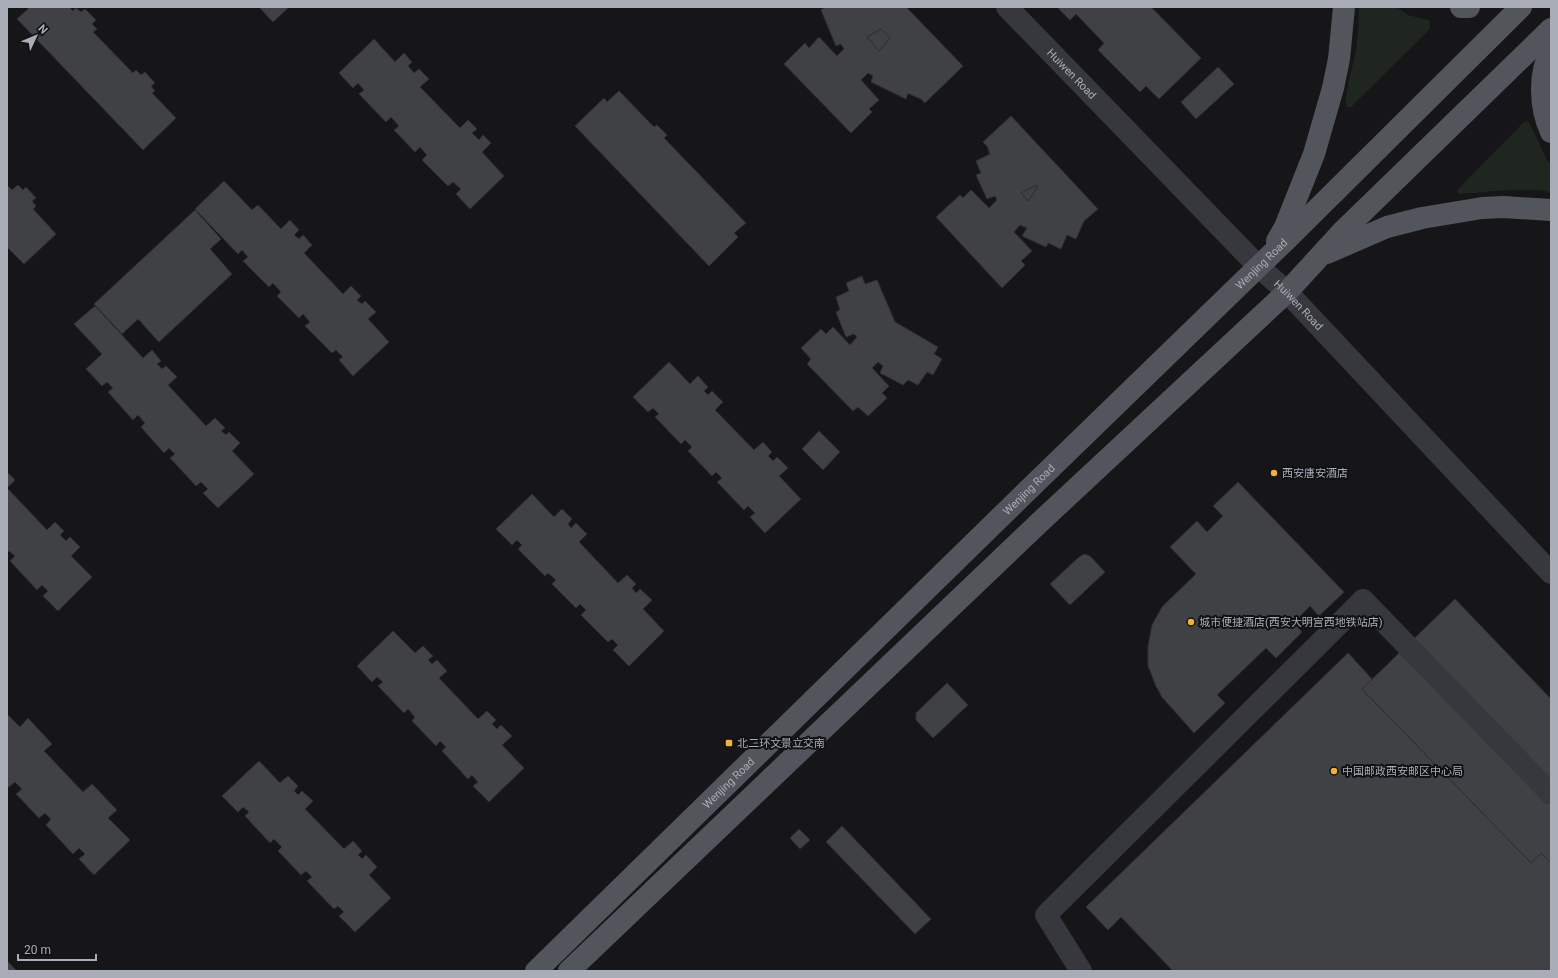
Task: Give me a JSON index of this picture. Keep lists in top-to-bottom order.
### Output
{
  "streets": {
    "main road": ["Wenjing Road"],
    "street": ["Huiwen Road"]
  },
  "crossings": [
    ["Huiwen Road", "Wenjing Road"]
  ],
  "places": {
    "other": ["西安唐安酒店", "城市便捷酒店(西安大明宫西地铁站店)", "中国邮政西安邮区中心局"],
    "transit": ["北二环文景立交南"]
  },
  "scale_bar": "20 m",
  "north": "top right"
}
